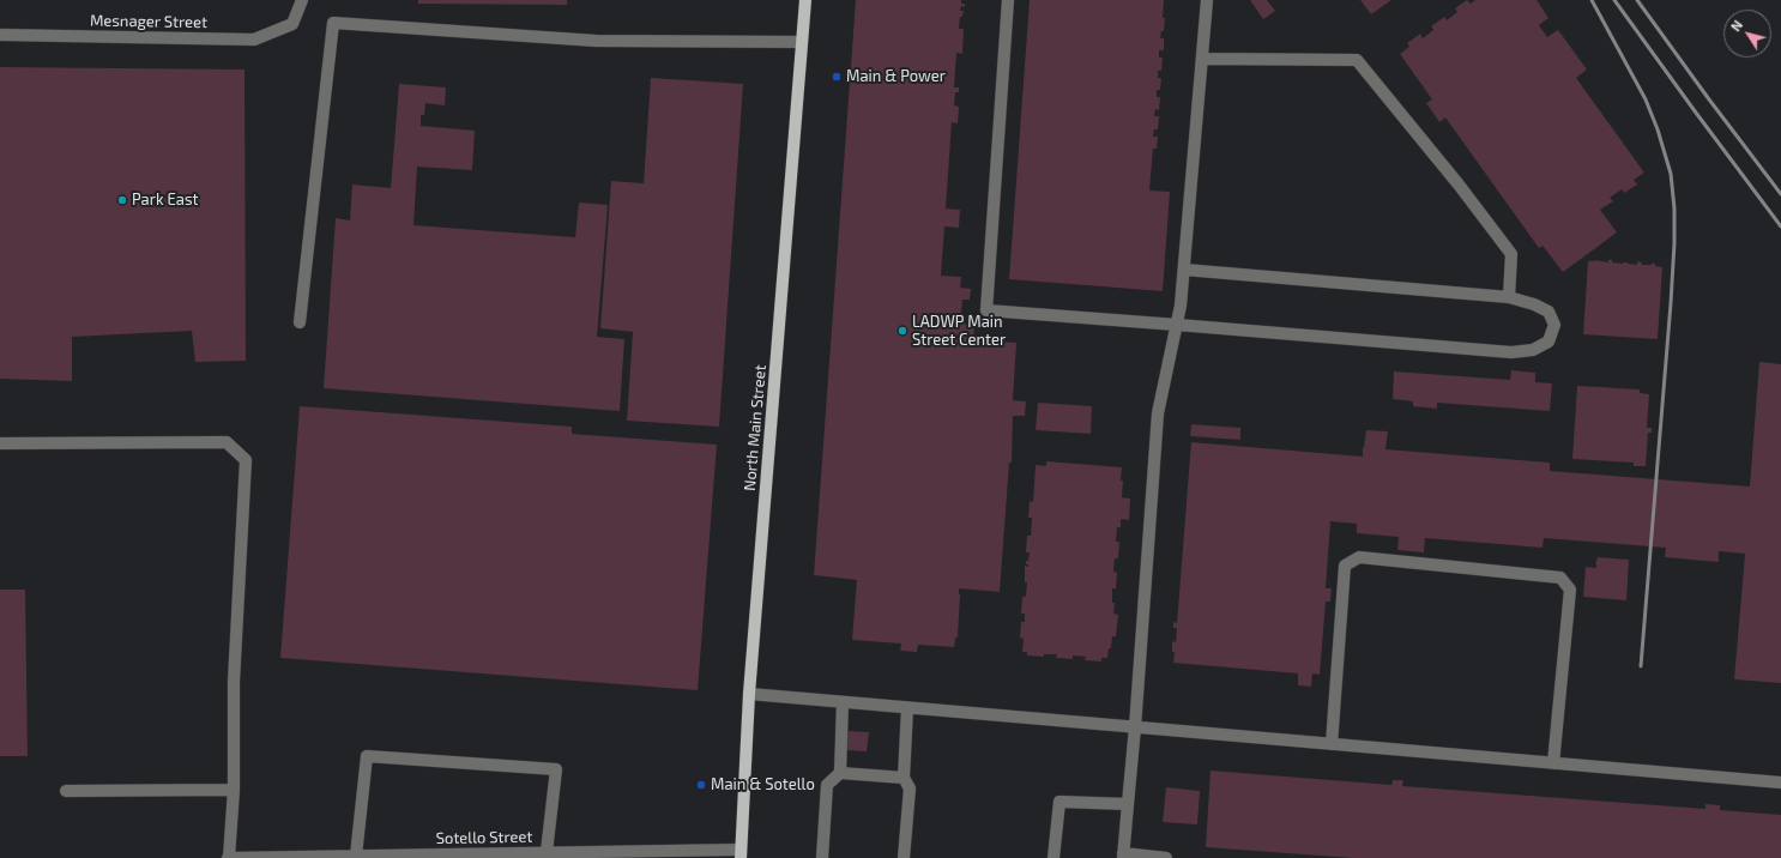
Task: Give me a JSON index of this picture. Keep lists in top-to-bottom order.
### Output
{
  "streets": {
    "main road": ["North Main Street"],
    "street": ["Mesnager Street", "Sotello Street"]
  },
  "crossings": [
    ["North Main Street", "Sotello Street"]
  ],
  "places": [
    "Main & Power",
    "Park East",
    "LADWP Main Street Center",
    "Main & Sotello"
  ],
  "north": "top left"
}
